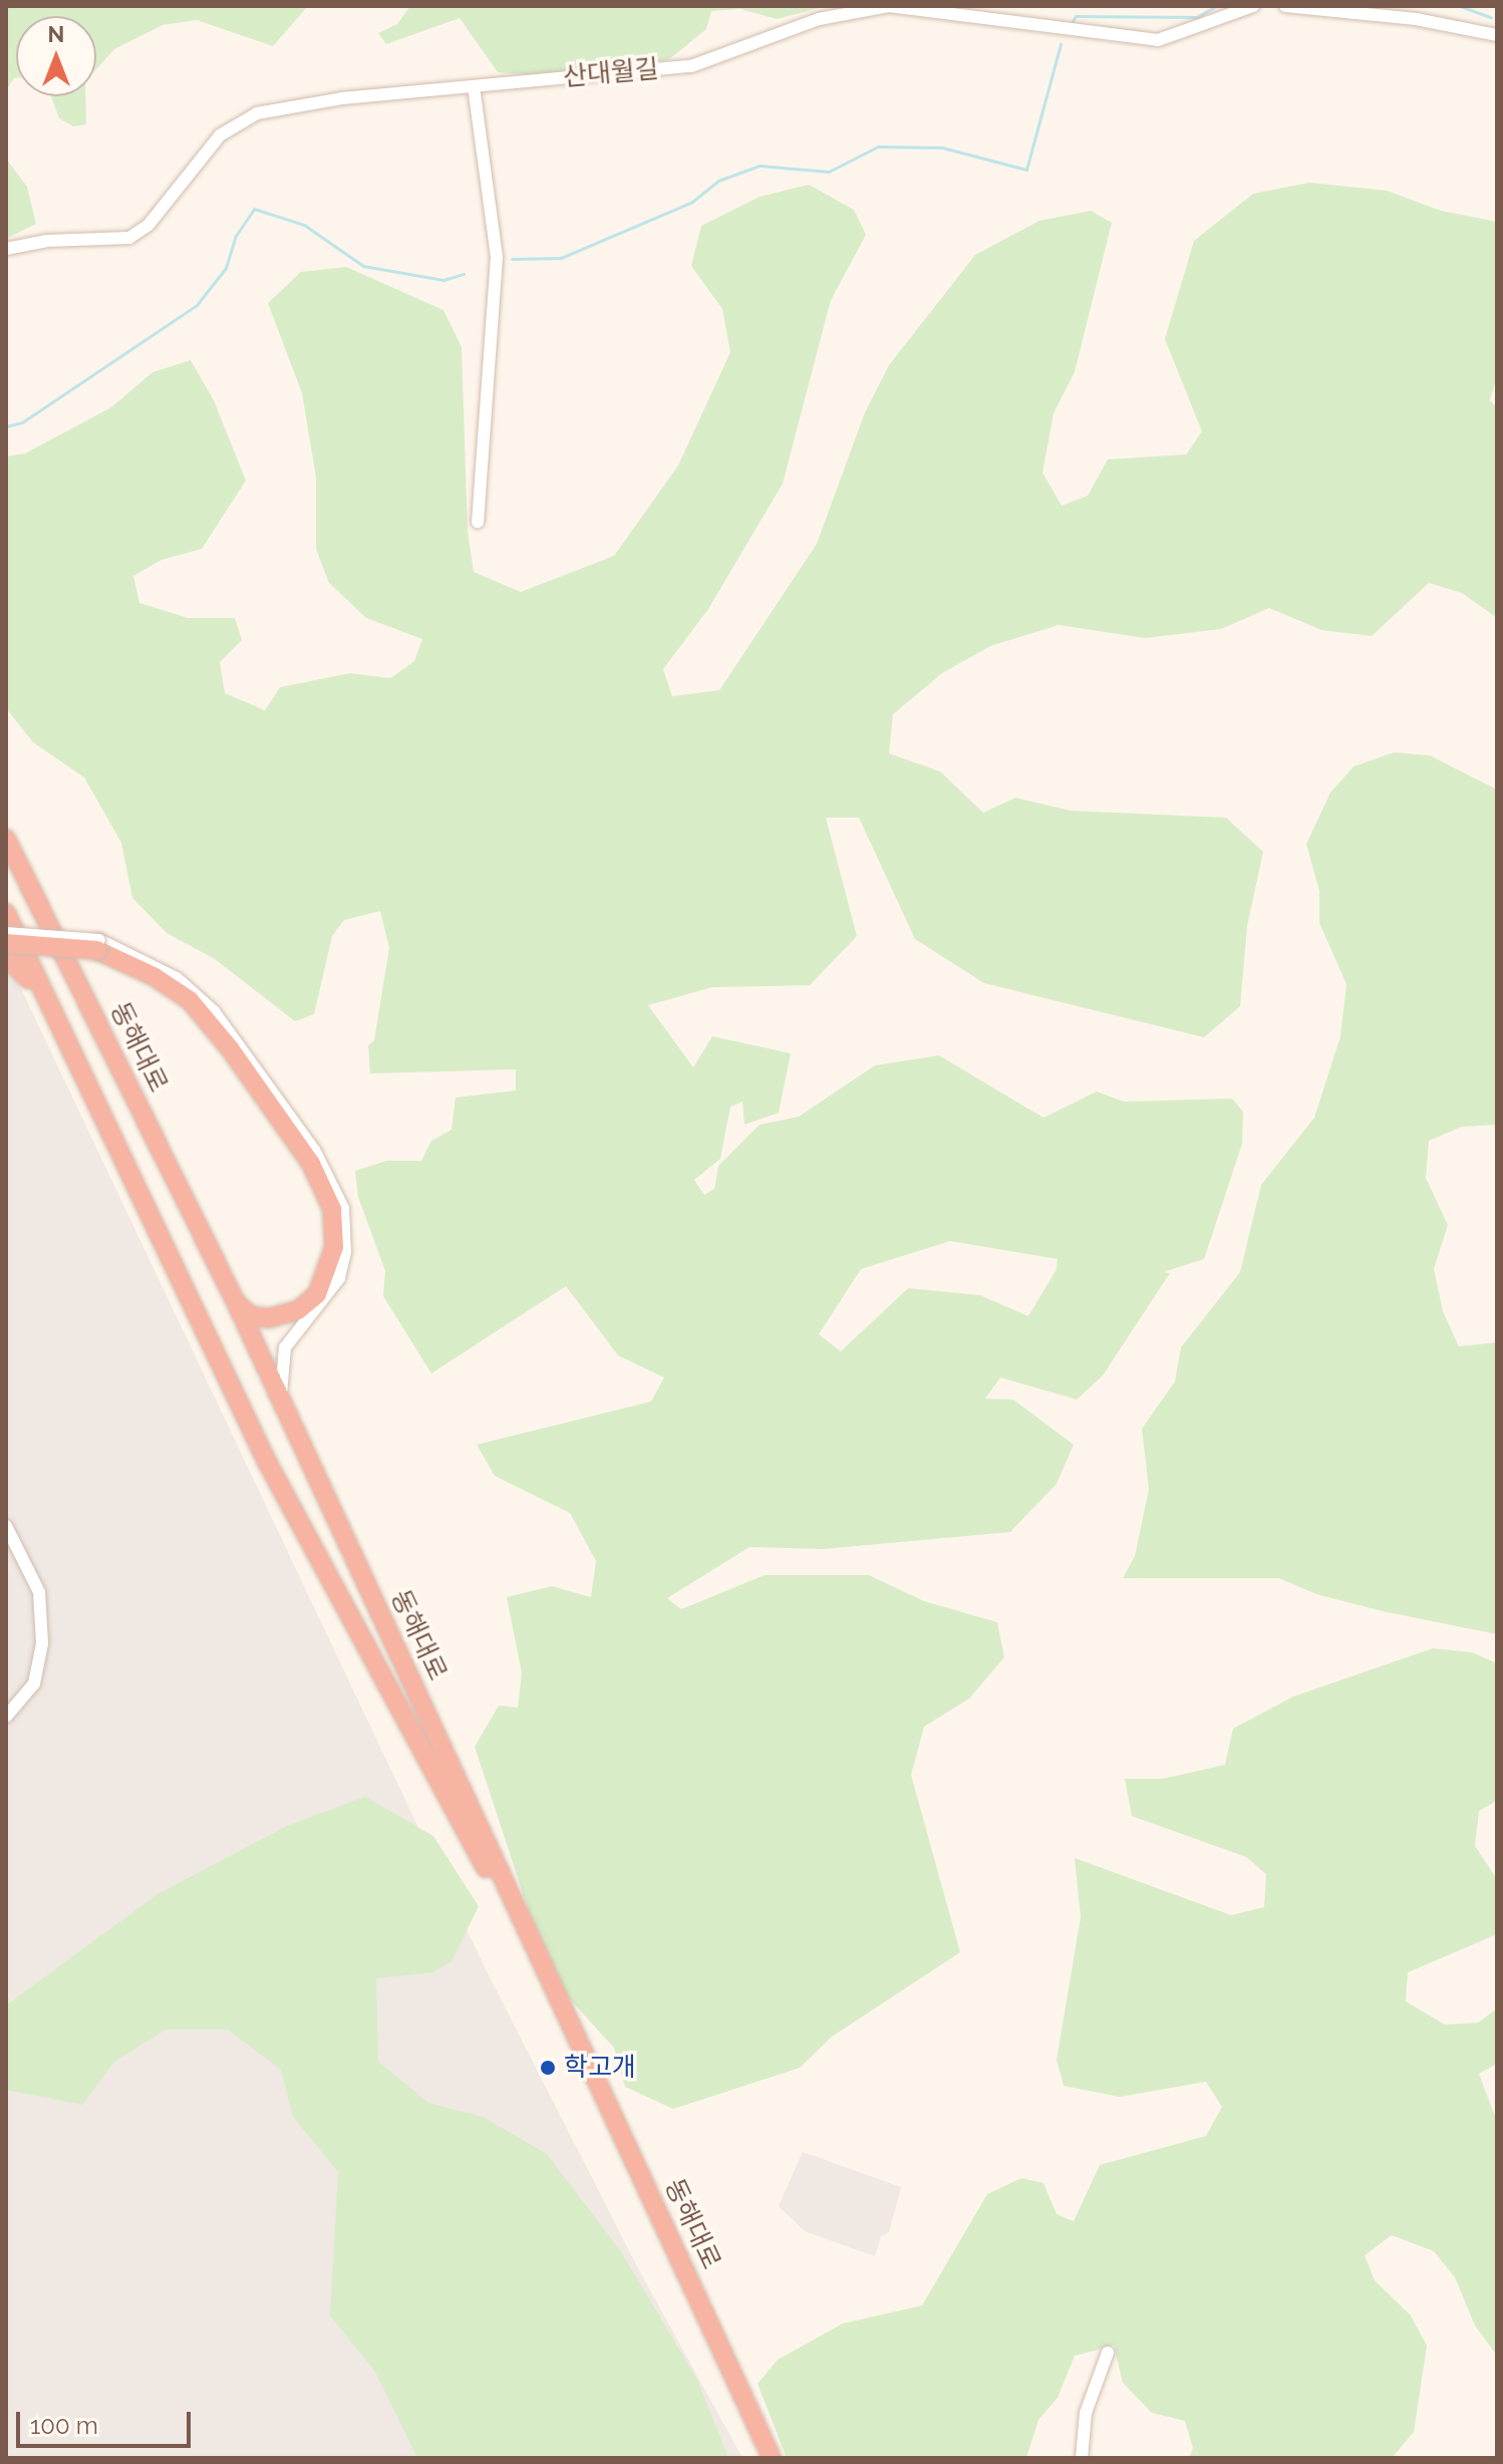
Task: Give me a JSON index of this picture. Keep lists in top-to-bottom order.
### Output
{
  "streets": {
    "highway": ["동해대로"],
    "street": ["산대월길"]
  },
  "places": ["학고개"],
  "scale_bar": "100 m",
  "north": "top"
}
